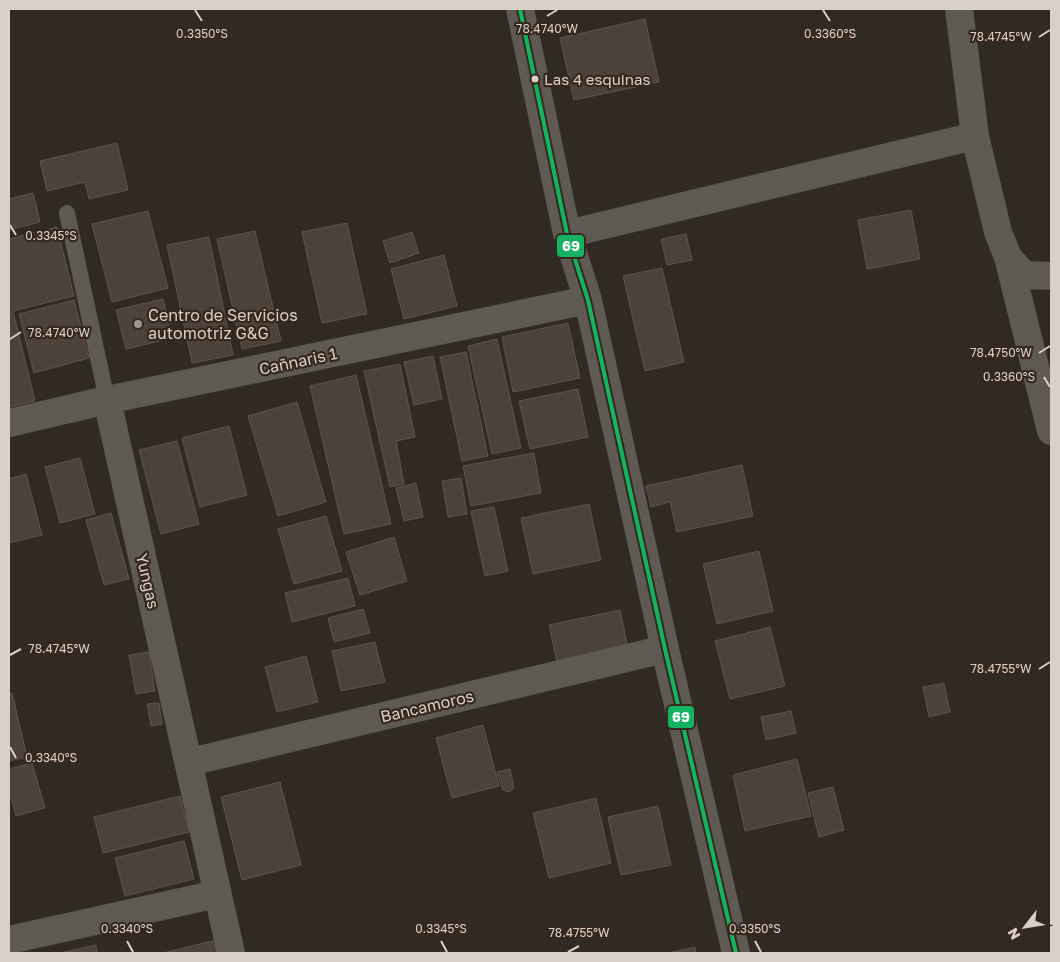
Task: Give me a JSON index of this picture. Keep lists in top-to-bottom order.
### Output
{
  "streets": {
    "street": ["Cañnaris 1", "Yungas", "Bancamoros"]
  },
  "crossings": [
    ["Cañnaris 1", "Yungas"],
    ["Yungas", "Bancamoros"]
  ],
  "places": ["Las 4 esquinas", "Centro de Servicios automotriz G&G"],
  "lines": ["transit line 69"],
  "north": "bottom left",
  "coordinates": [
    "78.4740°W",
    "0.3350°S",
    "0.3360°S",
    "78.4745°W",
    "0.3345°S",
    "78.4750°W",
    "78.4755°W",
    "0.3340°S"
  ]
}
